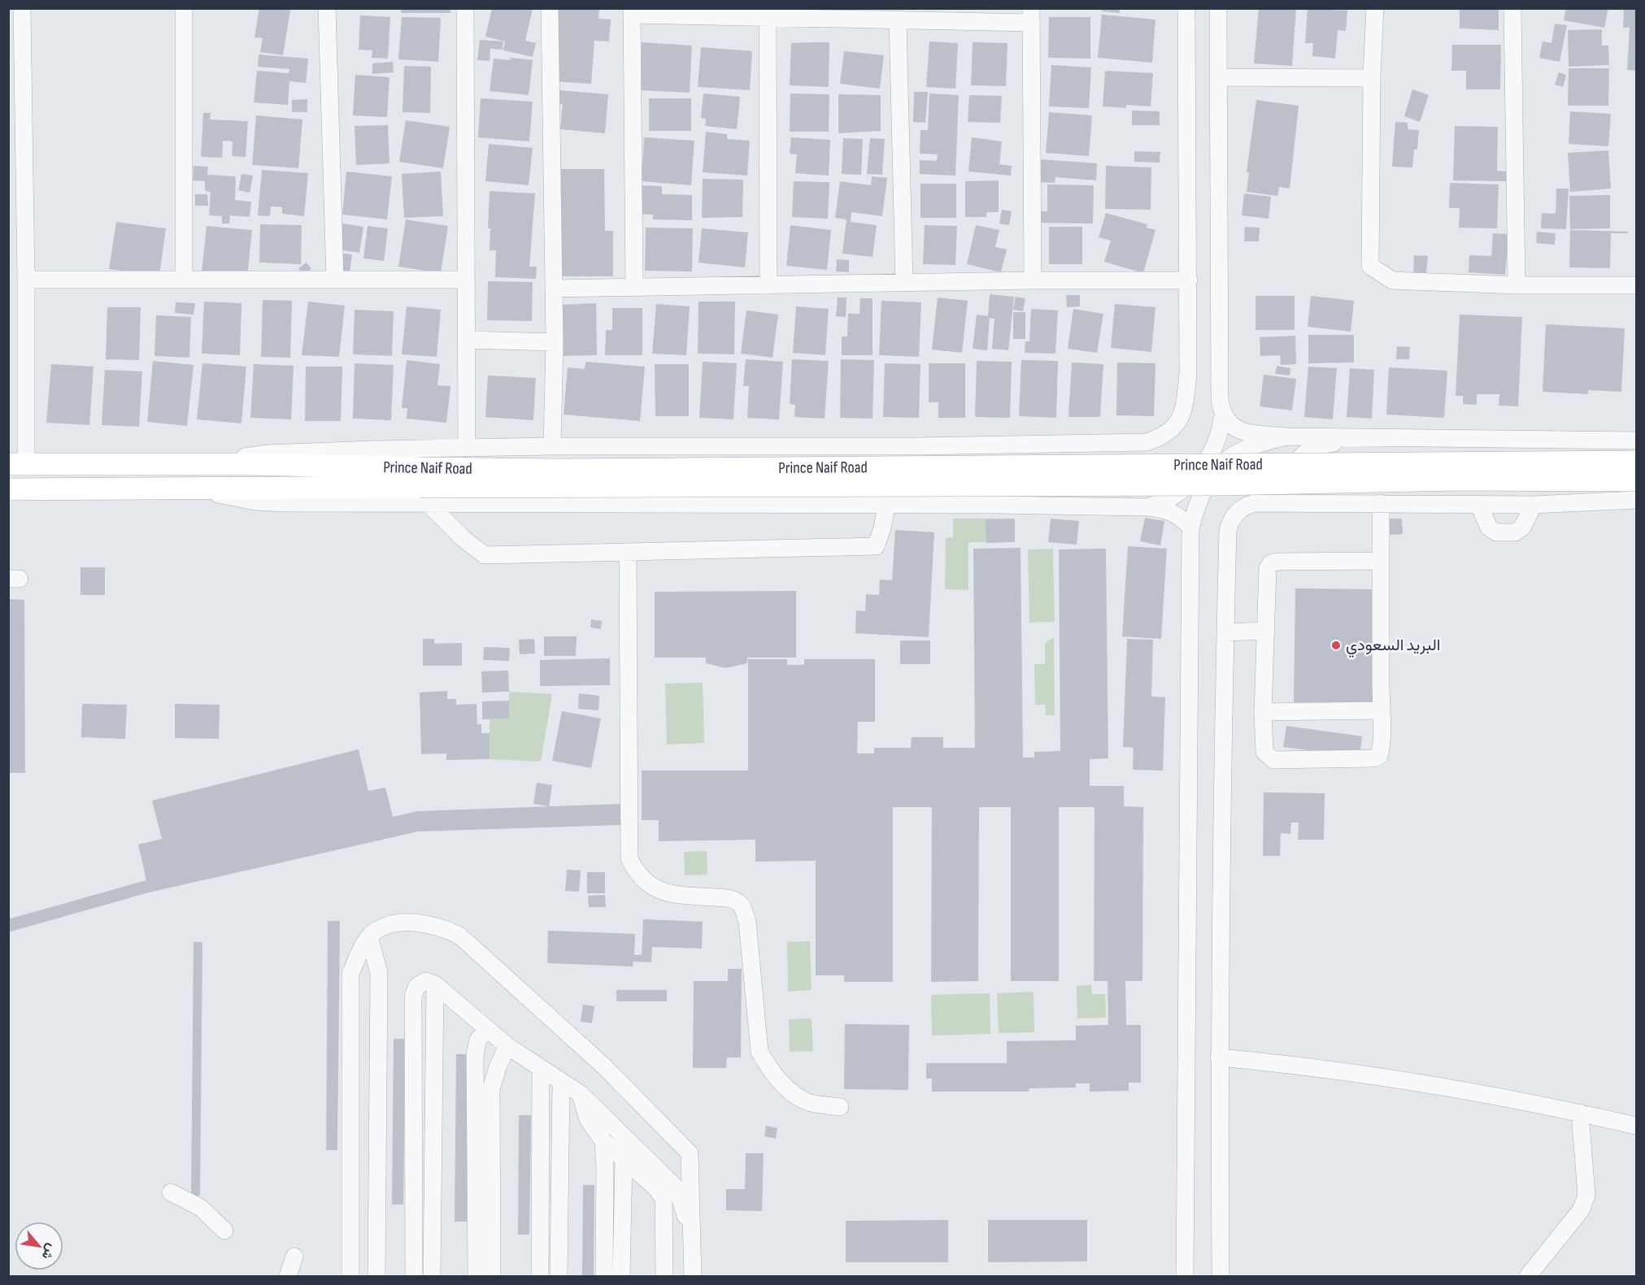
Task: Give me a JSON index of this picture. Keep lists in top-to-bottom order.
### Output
{
  "streets": {
    "main road": ["Prince Naif Road"]
  },
  "places": ["البريد السعودي"],
  "north": "bottom right"
}
